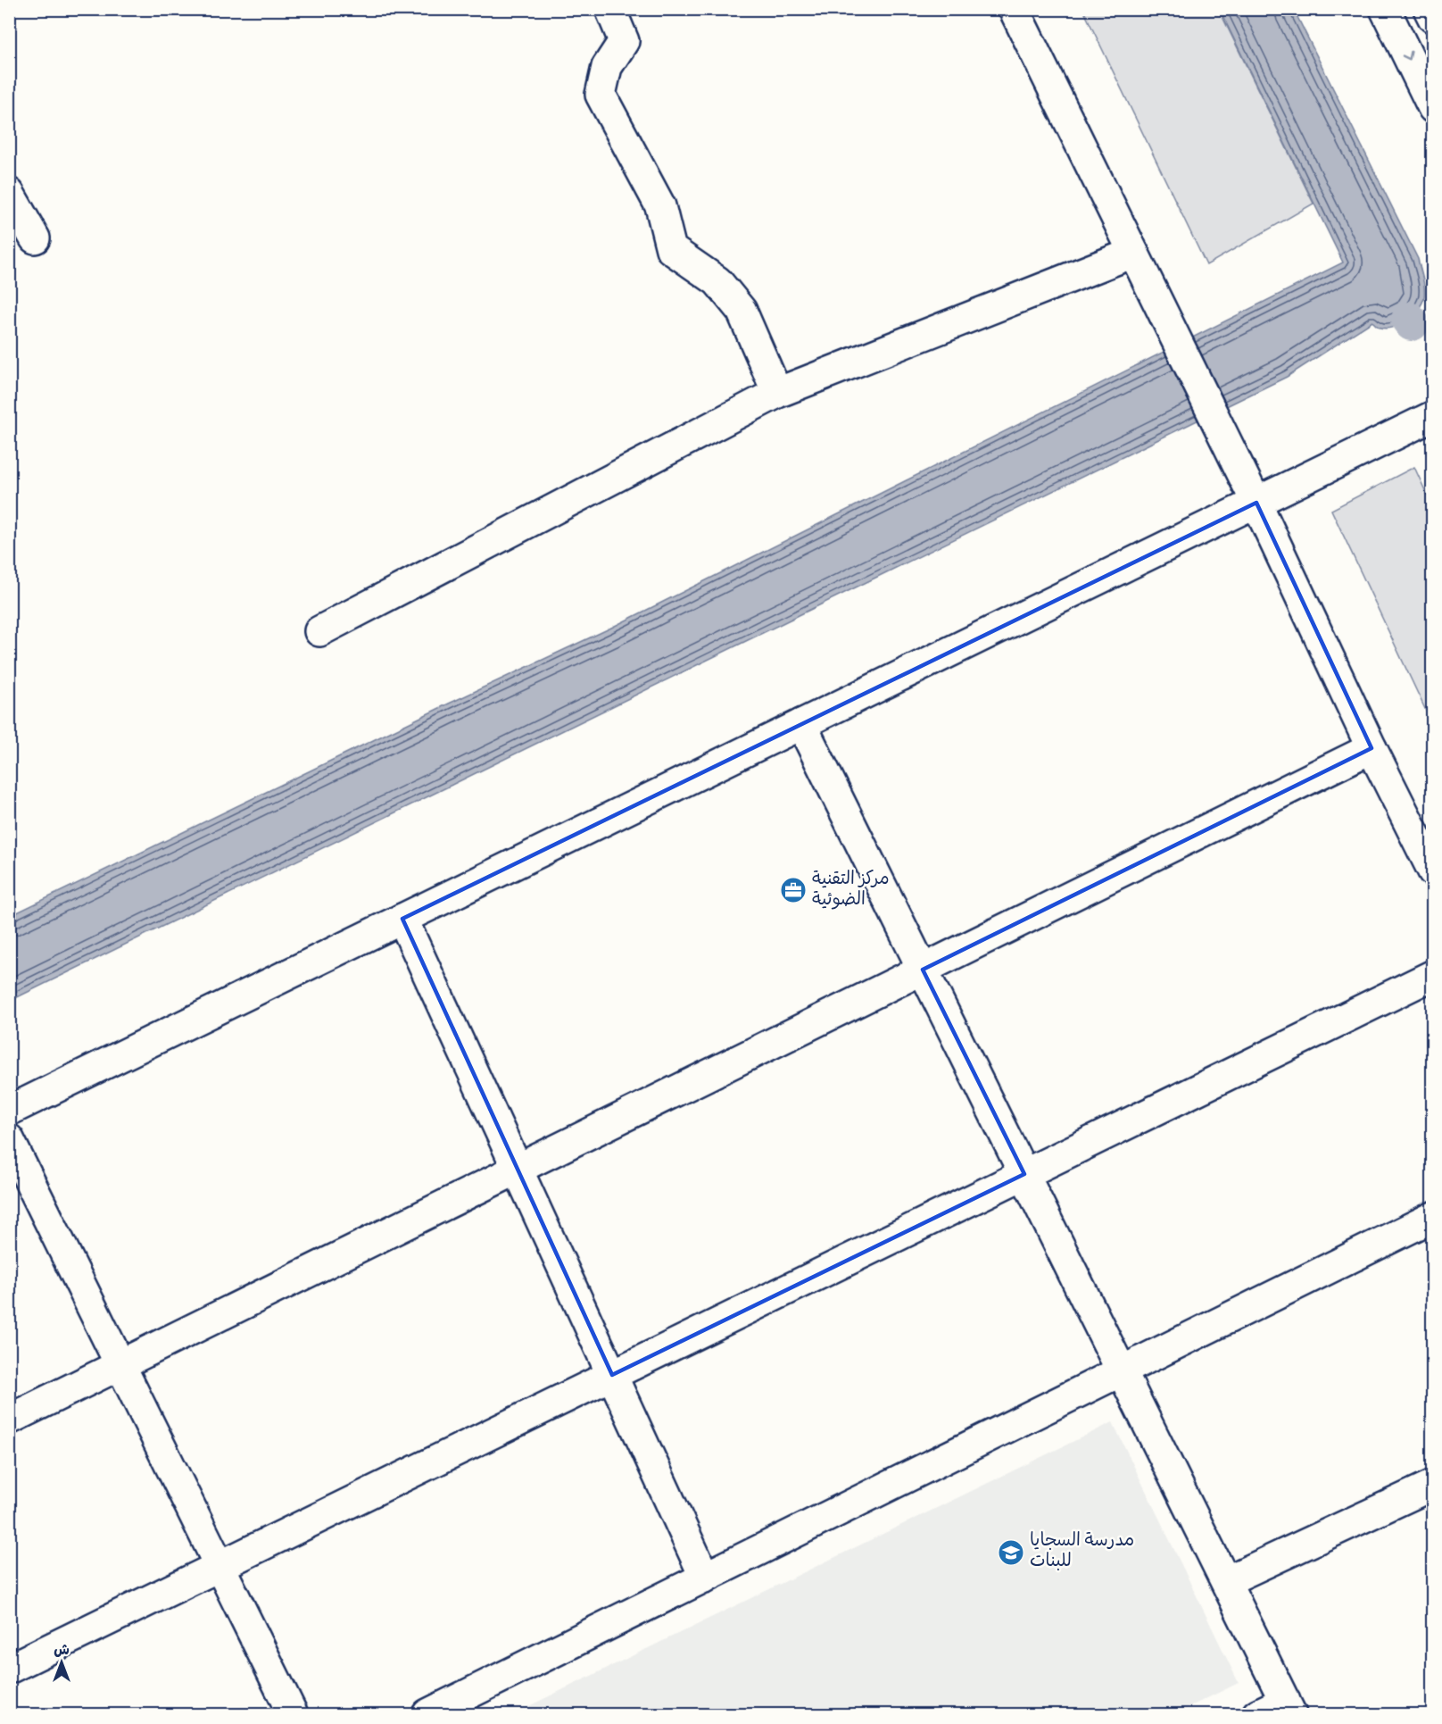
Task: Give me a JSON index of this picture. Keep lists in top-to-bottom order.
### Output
{
  "places": {
    "office": ["مركز التقنية الضوئية"],
    "school or university": ["مدرسة السجايا للبنات"]
  },
  "north": "top"
}
